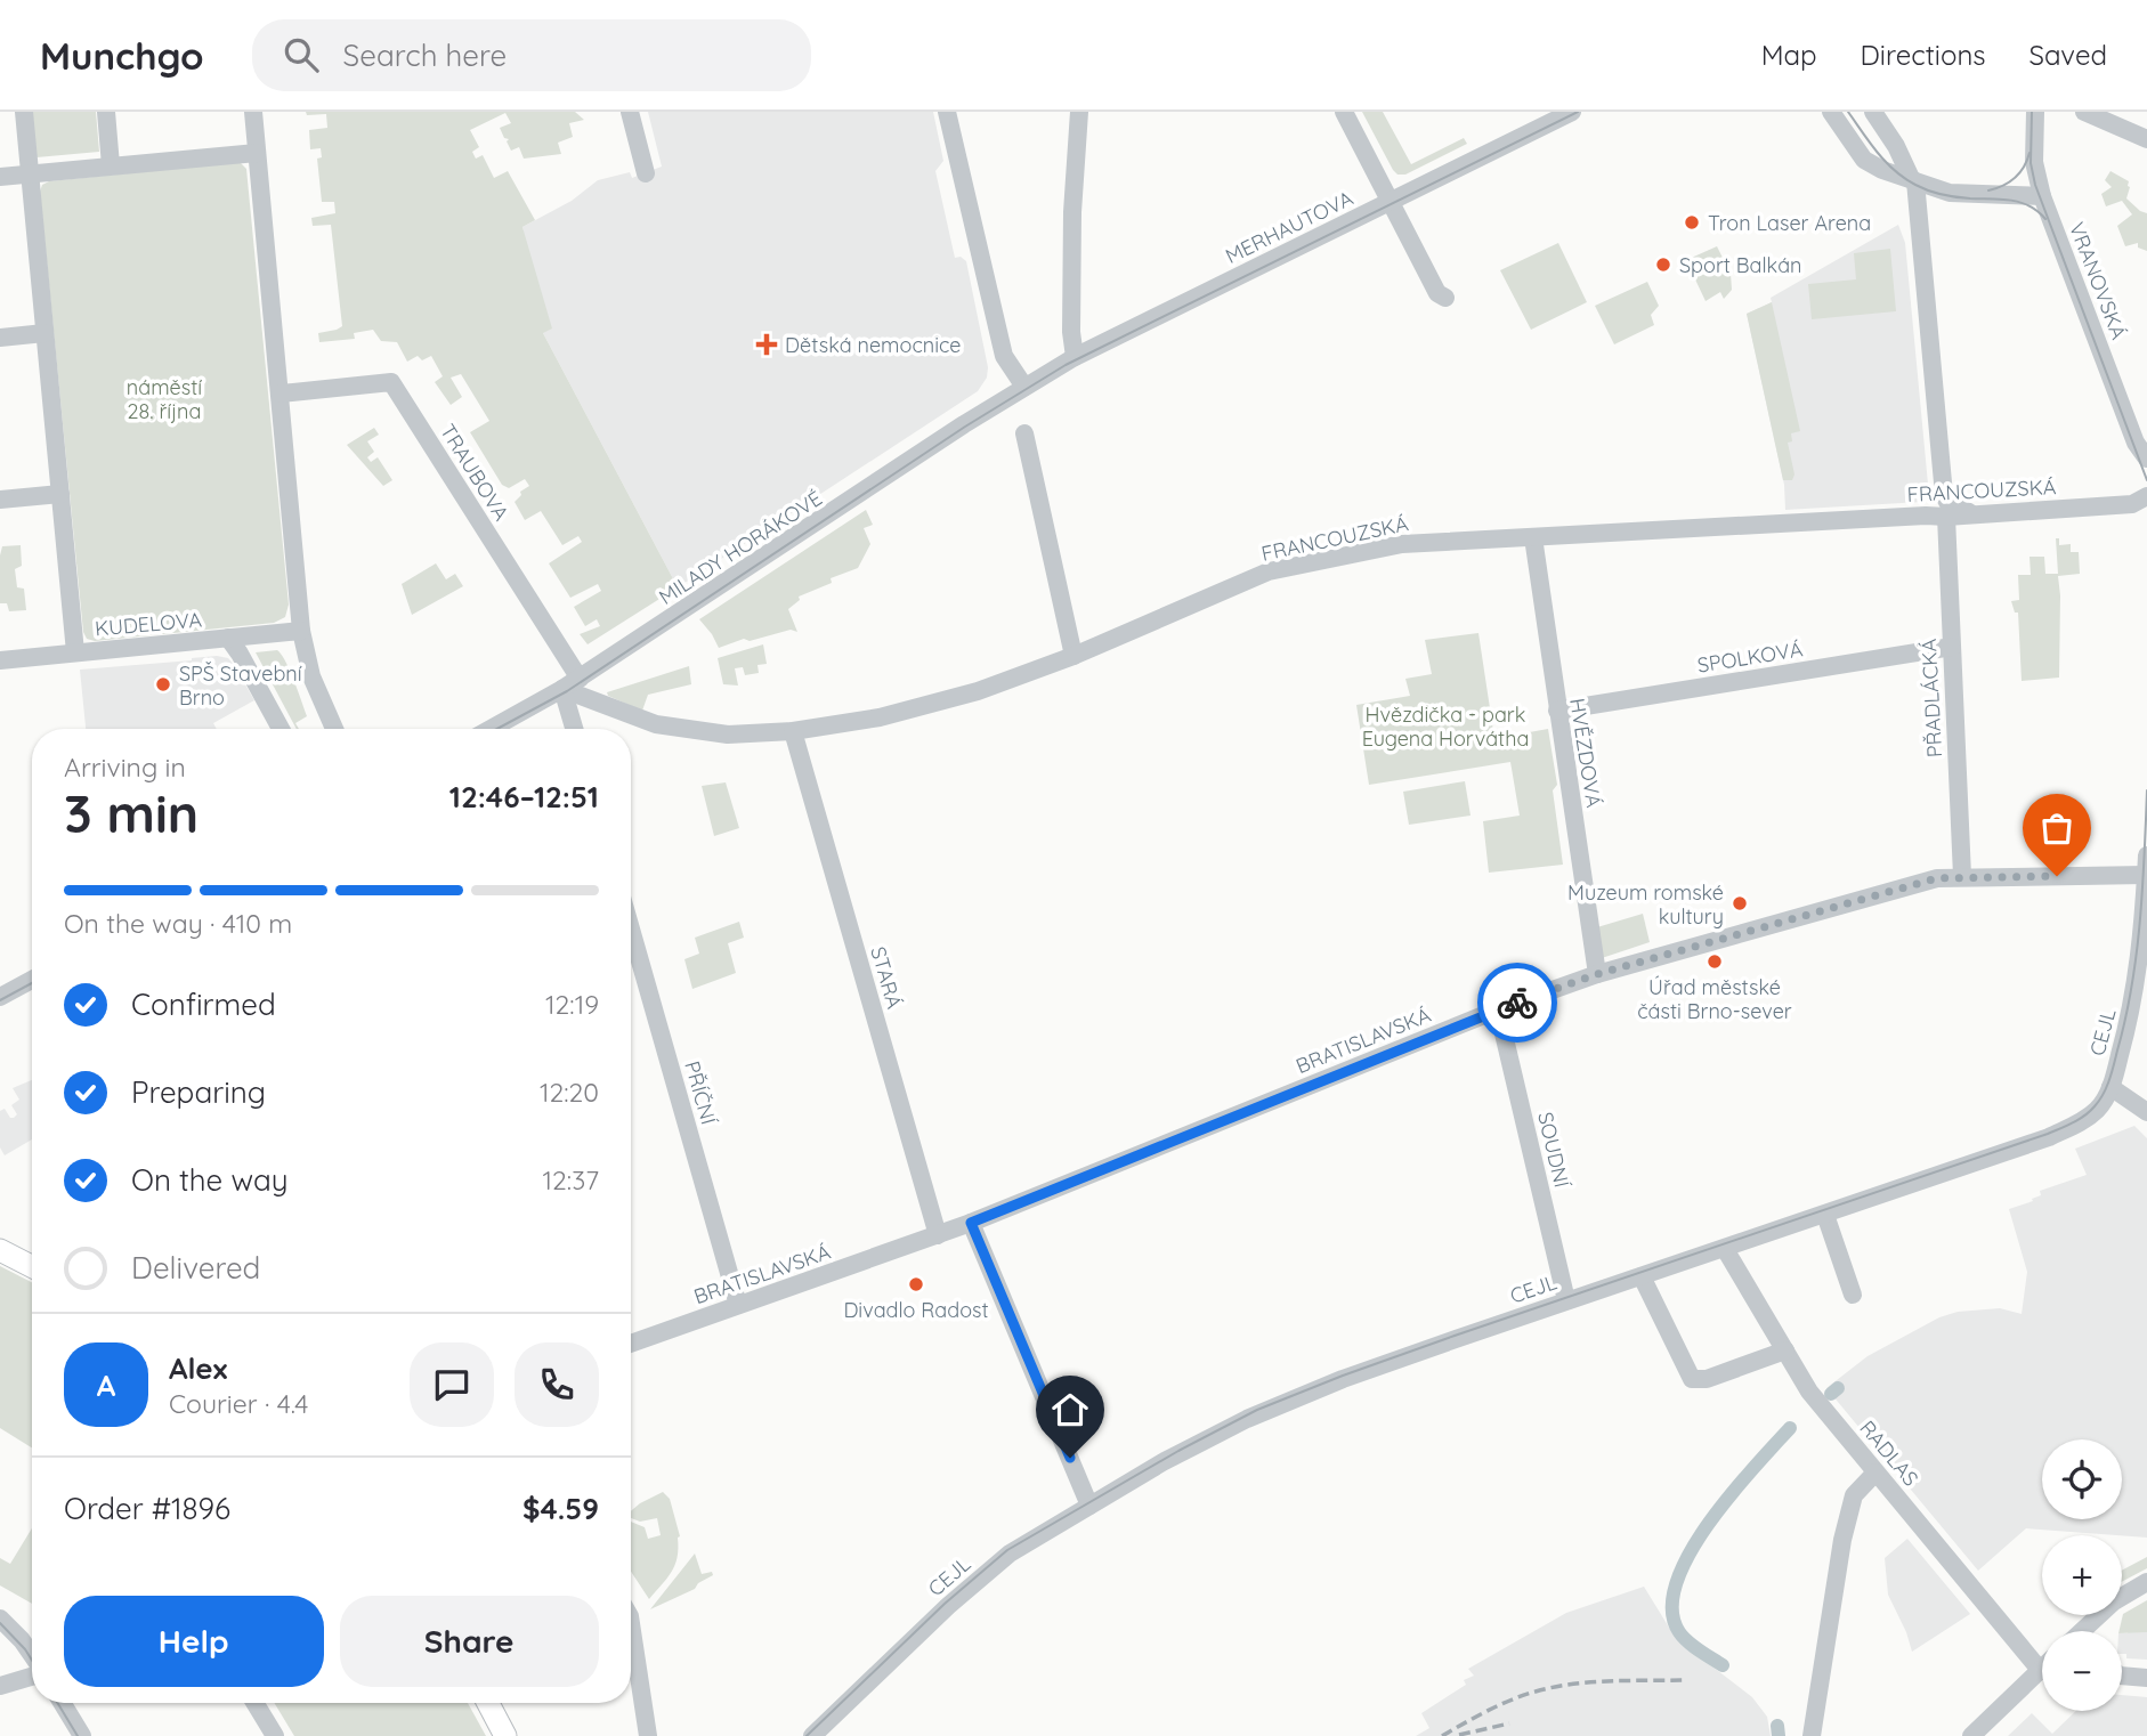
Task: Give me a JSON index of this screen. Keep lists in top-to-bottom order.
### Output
{
  "streets": {
    "street": [
      "MERHAUTOVA",
      "VRANOVSKÁ",
      "TRAUBOVA",
      "FRANCOUZSKÁ",
      "MILADY HORÁKOVÉ",
      "KUDELOVA",
      "SPOLKOVÁ",
      "PŘADLÁCKÁ",
      "HVĚZDOVÁ",
      "STARÁ",
      "CEJL",
      "BRATISLAVSKÁ",
      "PŘÍČNÍ",
      "SOUDNÍ",
      "RADLAS"
    ]
  },
  "crossings": [
    ["MERHAUTOVA", "MILADY HORÁKOVÉ"],
    ["TRAUBOVA", "MILADY HORÁKOVÉ"],
    ["FRANCOUZSKÁ", "MILADY HORÁKOVÉ"],
    ["FRANCOUZSKÁ", "PŘADLÁCKÁ"],
    ["FRANCOUZSKÁ", "HVĚZDOVÁ"],
    ["FRANCOUZSKÁ", "STARÁ"],
    ["SPOLKOVÁ", "PŘADLÁCKÁ"],
    ["SPOLKOVÁ", "HVĚZDOVÁ"],
    ["PŘADLÁCKÁ", "BRATISLAVSKÁ"],
    ["HVĚZDOVÁ", "BRATISLAVSKÁ"],
    ["STARÁ", "BRATISLAVSKÁ"],
    ["CEJL", "BRATISLAVSKÁ"],
    ["CEJL", "SOUDNÍ"],
    ["CEJL", "RADLAS"],
    ["BRATISLAVSKÁ", "PŘÍČNÍ"],
    ["BRATISLAVSKÁ", "SOUDNÍ"]
  ],
  "parks": ["náměstí 28. října", "Hvězdička - park Eugena Horvátha"],
  "places": {
    "other": [
      "Tron Laser Arena",
      "Sport Balkán",
      "SPŠ Stavební Brno",
      "Muzeum romské kultury",
      "Úřad městské části Brno-sever",
      "Divadlo Radost"
    ],
    "health": ["Dětská nemocnice"]
  },
  "page": {
    "header": "Munchgo",
    "search": "Search here",
    "nav": ["Map", "Directions", "Saved"],
    "heading": ["3 min", "Arriving in", "12:46–12:51"],
    "panel": [
      "Alex",
      "Courier · 4.4",
      "Order #1896",
      "$4.59"
    ],
    "bar": "On the way · 410 m",
    "list": [
      ["Confirmed", "12:19"],
      ["Preparing", "12:20"],
      ["On the way", "12:37"],
      "Delivered"
    ],
    "round": "A",
    "map_buttons": ["+", "−"],
    "buttons": ["Help", "Share"]
  }
}
